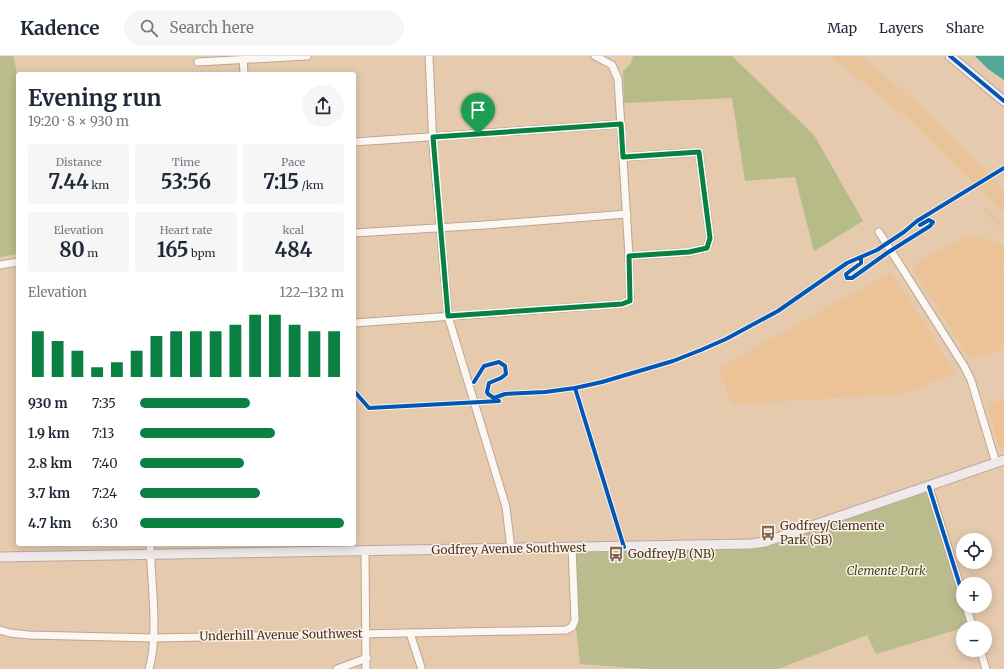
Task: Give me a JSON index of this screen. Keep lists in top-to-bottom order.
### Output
{
  "streets": {
    "main road": ["Godfrey Avenue Southwest"],
    "street": ["Underhill Avenue Southwest"]
  },
  "crossings": [
    ["Godfrey Avenue Southwest", "Underhill Avenue Southwest"]
  ],
  "parks": ["Clemente Park"],
  "places": {
    "bus stop": ["Godfrey/Clemente Park (SB)", "Godfrey/B (NB)"]
  },
  "page": {
    "header": "Kadence",
    "search": "Search here",
    "nav": ["Map", "Layers", "Share"],
    "heading": ["Evening run", "19:20 · 8 × 930 m"],
    "stats": [
      ["Distance", "7.44 km"],
      ["Time", "53:56"],
      ["Pace", "7:15 /km"],
      ["Elevation", "80 m"],
      ["Heart rate", "165 bpm"],
      ["kcal", "484"]
    ],
    "chart": ["Elevation", "122–132 m"],
    "list": [
      {
        "name": "930 m",
        "note": "7:35"
      },
      {
        "name": "1.9 km",
        "note": "7:13"
      },
      {
        "name": "2.8 km",
        "note": "7:40"
      },
      {
        "name": "3.7 km",
        "note": "7:24"
      },
      {
        "name": "4.7 km",
        "note": "6:30"
      }
    ],
    "map_buttons": ["+", "−"]
  }
}
